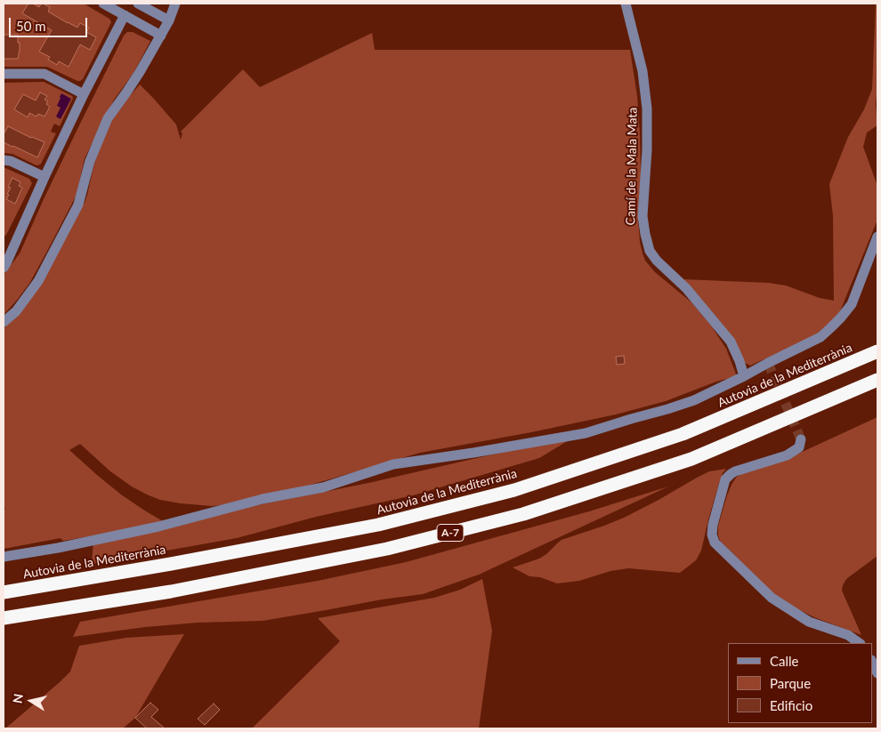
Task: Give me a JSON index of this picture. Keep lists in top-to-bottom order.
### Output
{
  "streets": {
    "highway": ["Autovia de la Mediterrània", "A-7"],
    "street": ["Camí de la Mala Mata"]
  },
  "legend": ["Calle", "Parque", "Edificio"],
  "scale_bar": "50 m",
  "north": "left"
}
